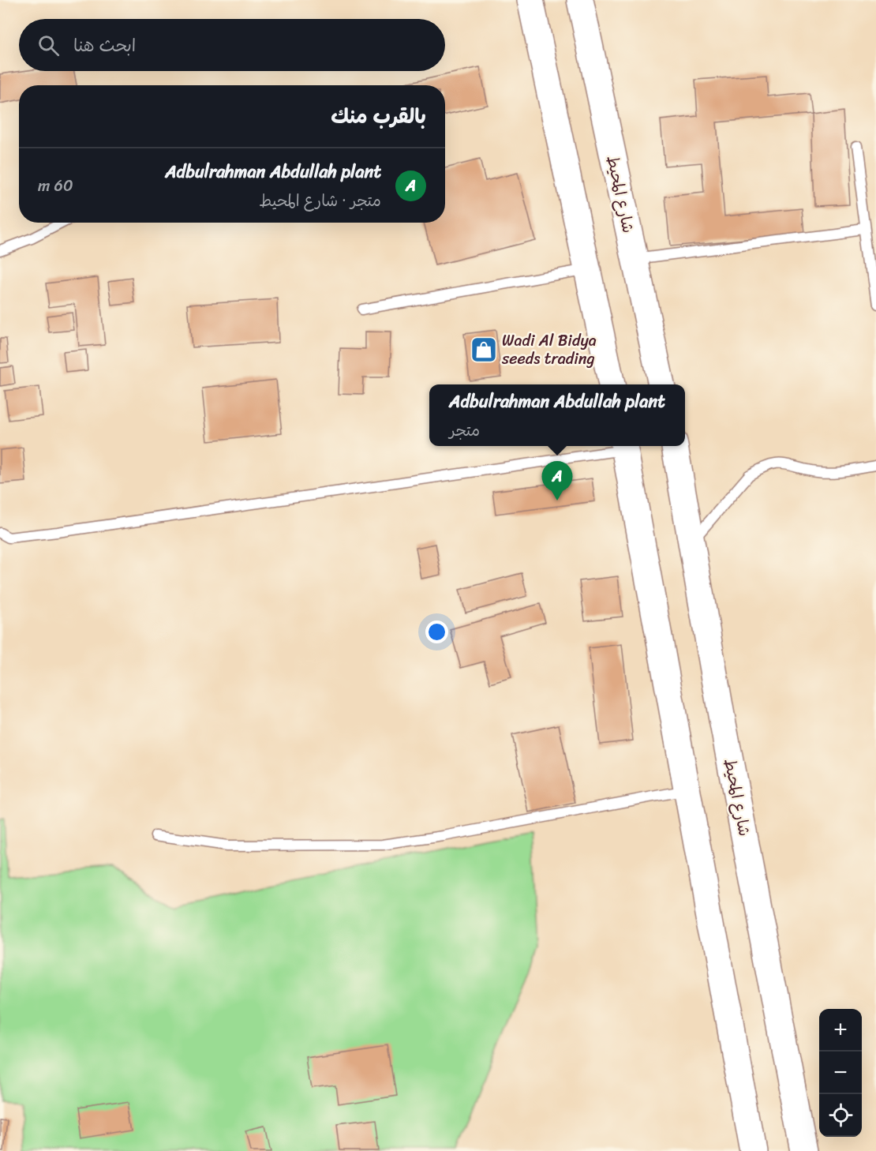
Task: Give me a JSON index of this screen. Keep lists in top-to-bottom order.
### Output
{
  "streets": {
    "highway": ["شارع المحيط"]
  },
  "places": {
    "shop": ["Wadi Al Bidya seeds trading"]
  },
  "page": {
    "search": "ابحث هنا",
    "heading": "بالقرب منك",
    "list": [
      {
        "mark": "A",
        "name": "Adbulrahman Abdullah plant",
        "note": "متجر · شارع المحيط",
        "value": "60 m"
      }
    ],
    "popup": ["Adbulrahman Abdullah plant", "متجر"],
    "pins": "A",
    "map_buttons": ["+", "−"]
  }
}
